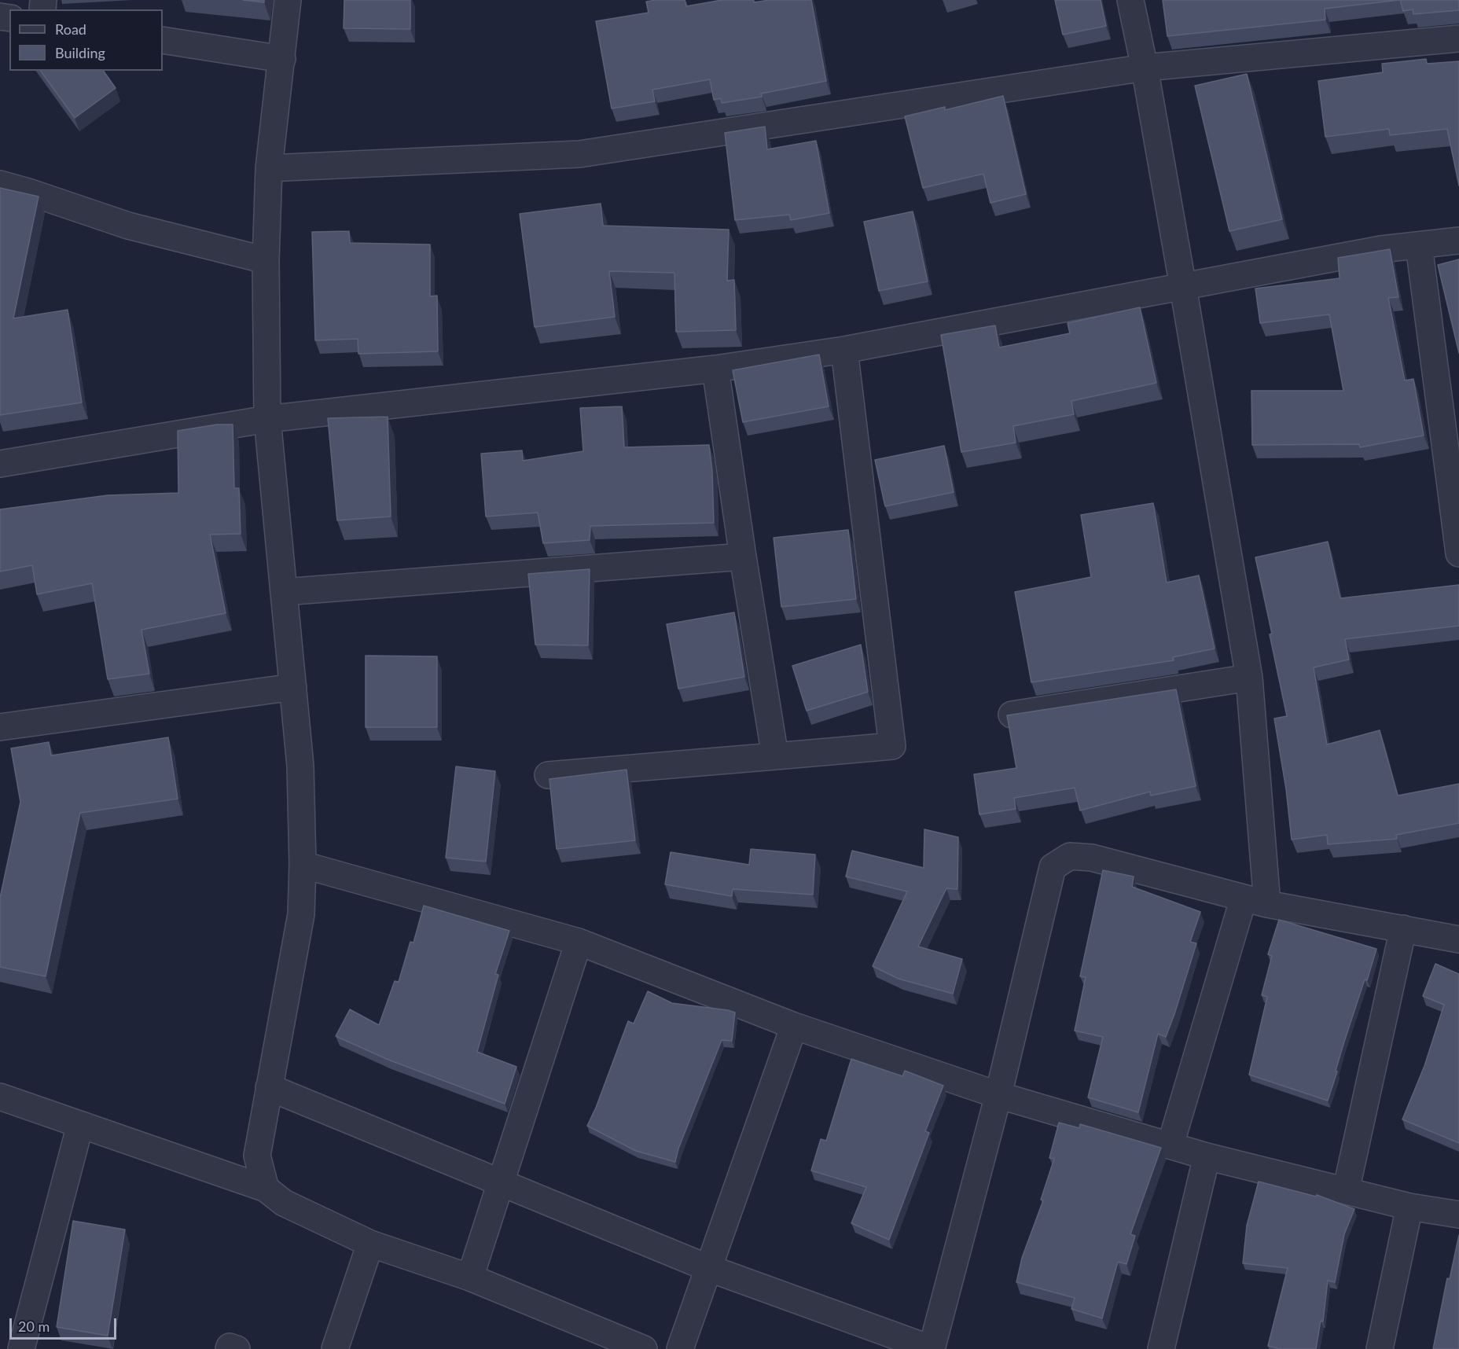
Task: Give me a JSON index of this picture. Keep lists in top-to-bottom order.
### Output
{
  "legend": ["Road", "Building"],
  "scale_bar": "20 m"
}
